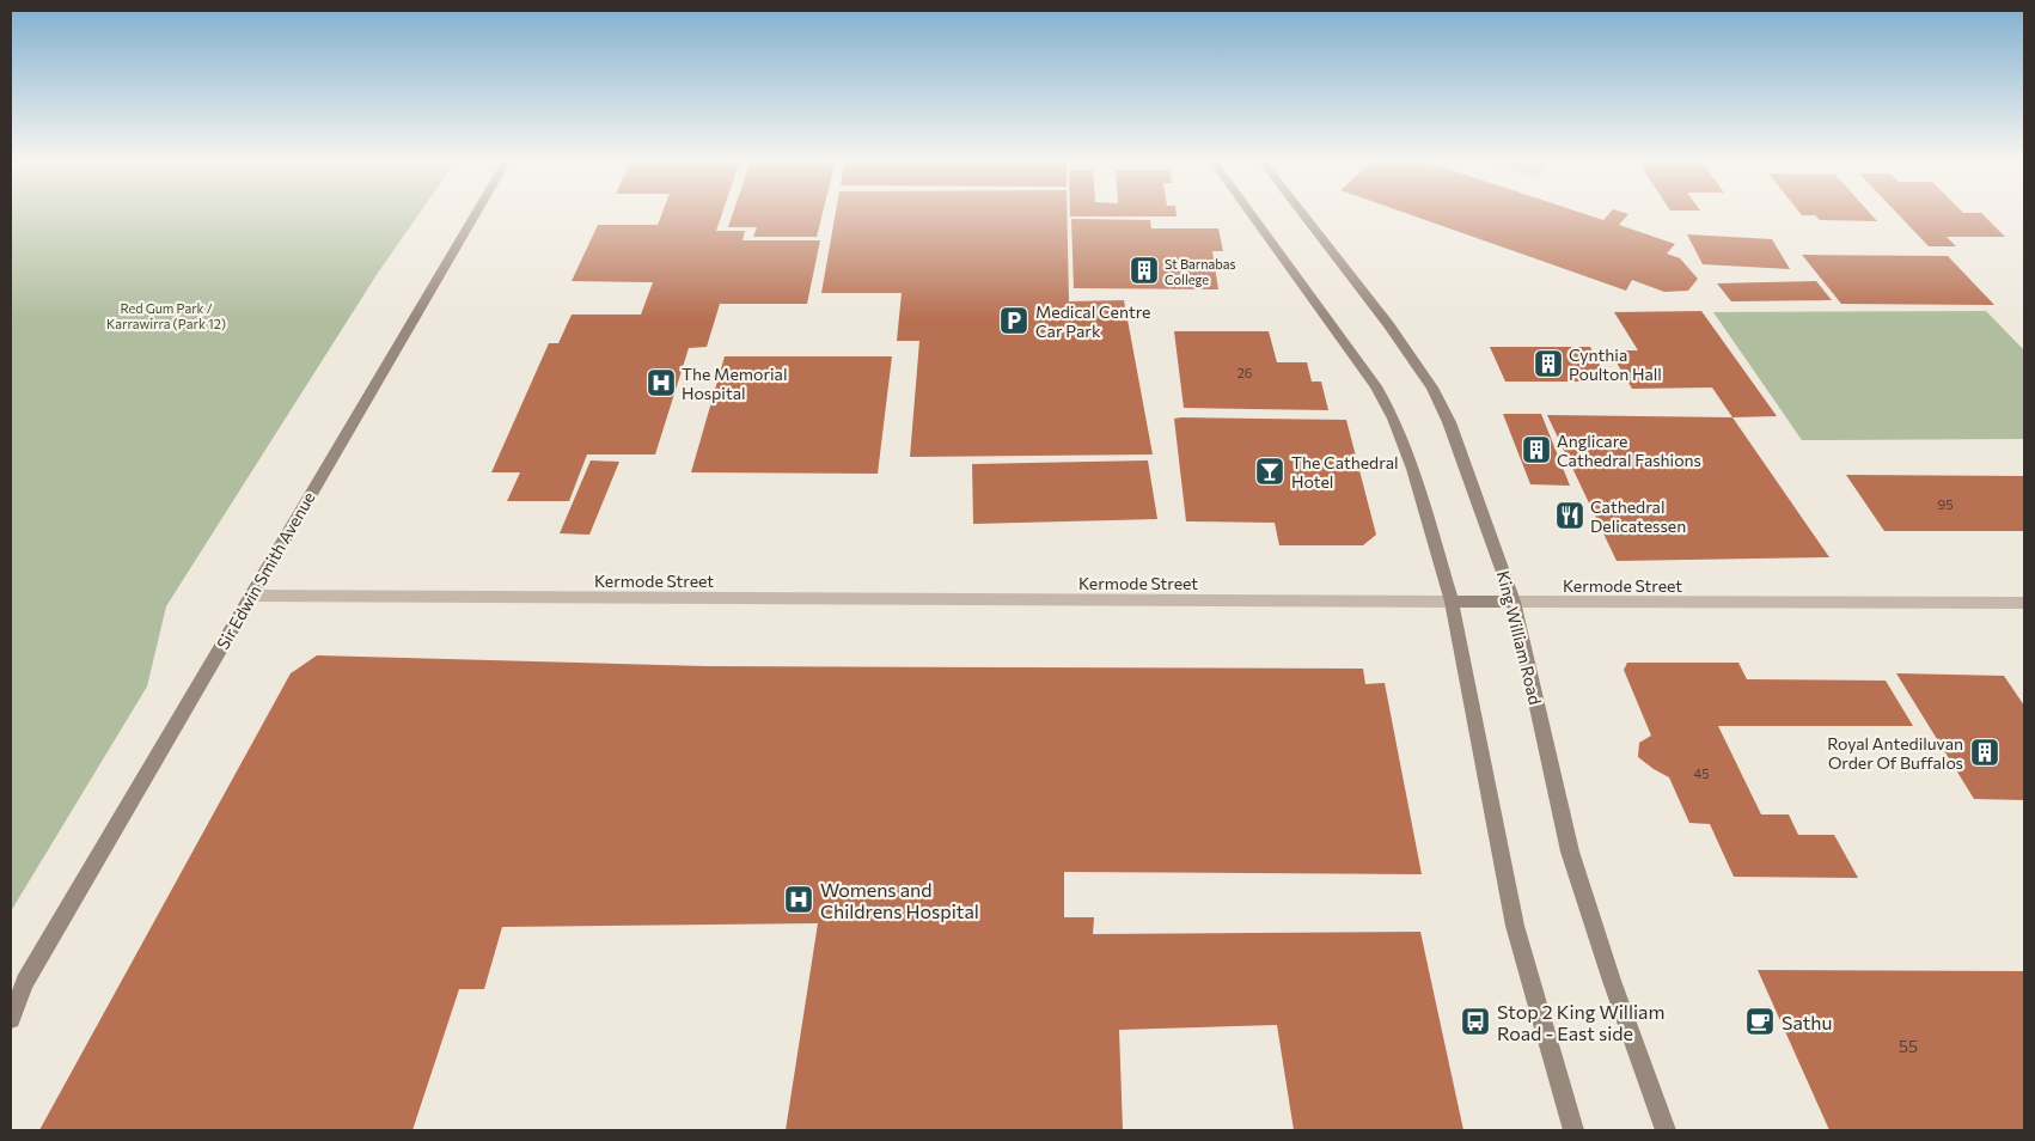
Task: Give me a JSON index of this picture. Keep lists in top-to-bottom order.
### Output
{
  "streets": {
    "main road": ["Sir Edwin Smith Avenue", "Kermode Street", "King William Road"]
  },
  "crossings": [
    ["Sir Edwin Smith Avenue", "Kermode Street"],
    ["Kermode Street", "King William Road"]
  ],
  "parks": ["Red Gum Park / Karrawirra (Park 12)"],
  "places": {
    "building": [
      "St Barnabas College",
      "Cynthia Poulton Hall",
      "Anglicare Cathedral Fashions",
      "Royal Antediluvan Order Of Buffalos"
    ],
    "parking": ["Medical Centre Car Park"],
    "hospital": ["The Memorial Hospital", "Womens and Childrens Hospital"],
    "bar": ["The Cathedral Hotel"],
    "restaurant": ["Cathedral Delicatessen"],
    "bus stop": ["Stop 2 King William Road - East side"],
    "cafe": ["Sathu"]
  },
  "house_numbers": [
    "26",
    "95",
    "45",
    "55"
  ]
}
